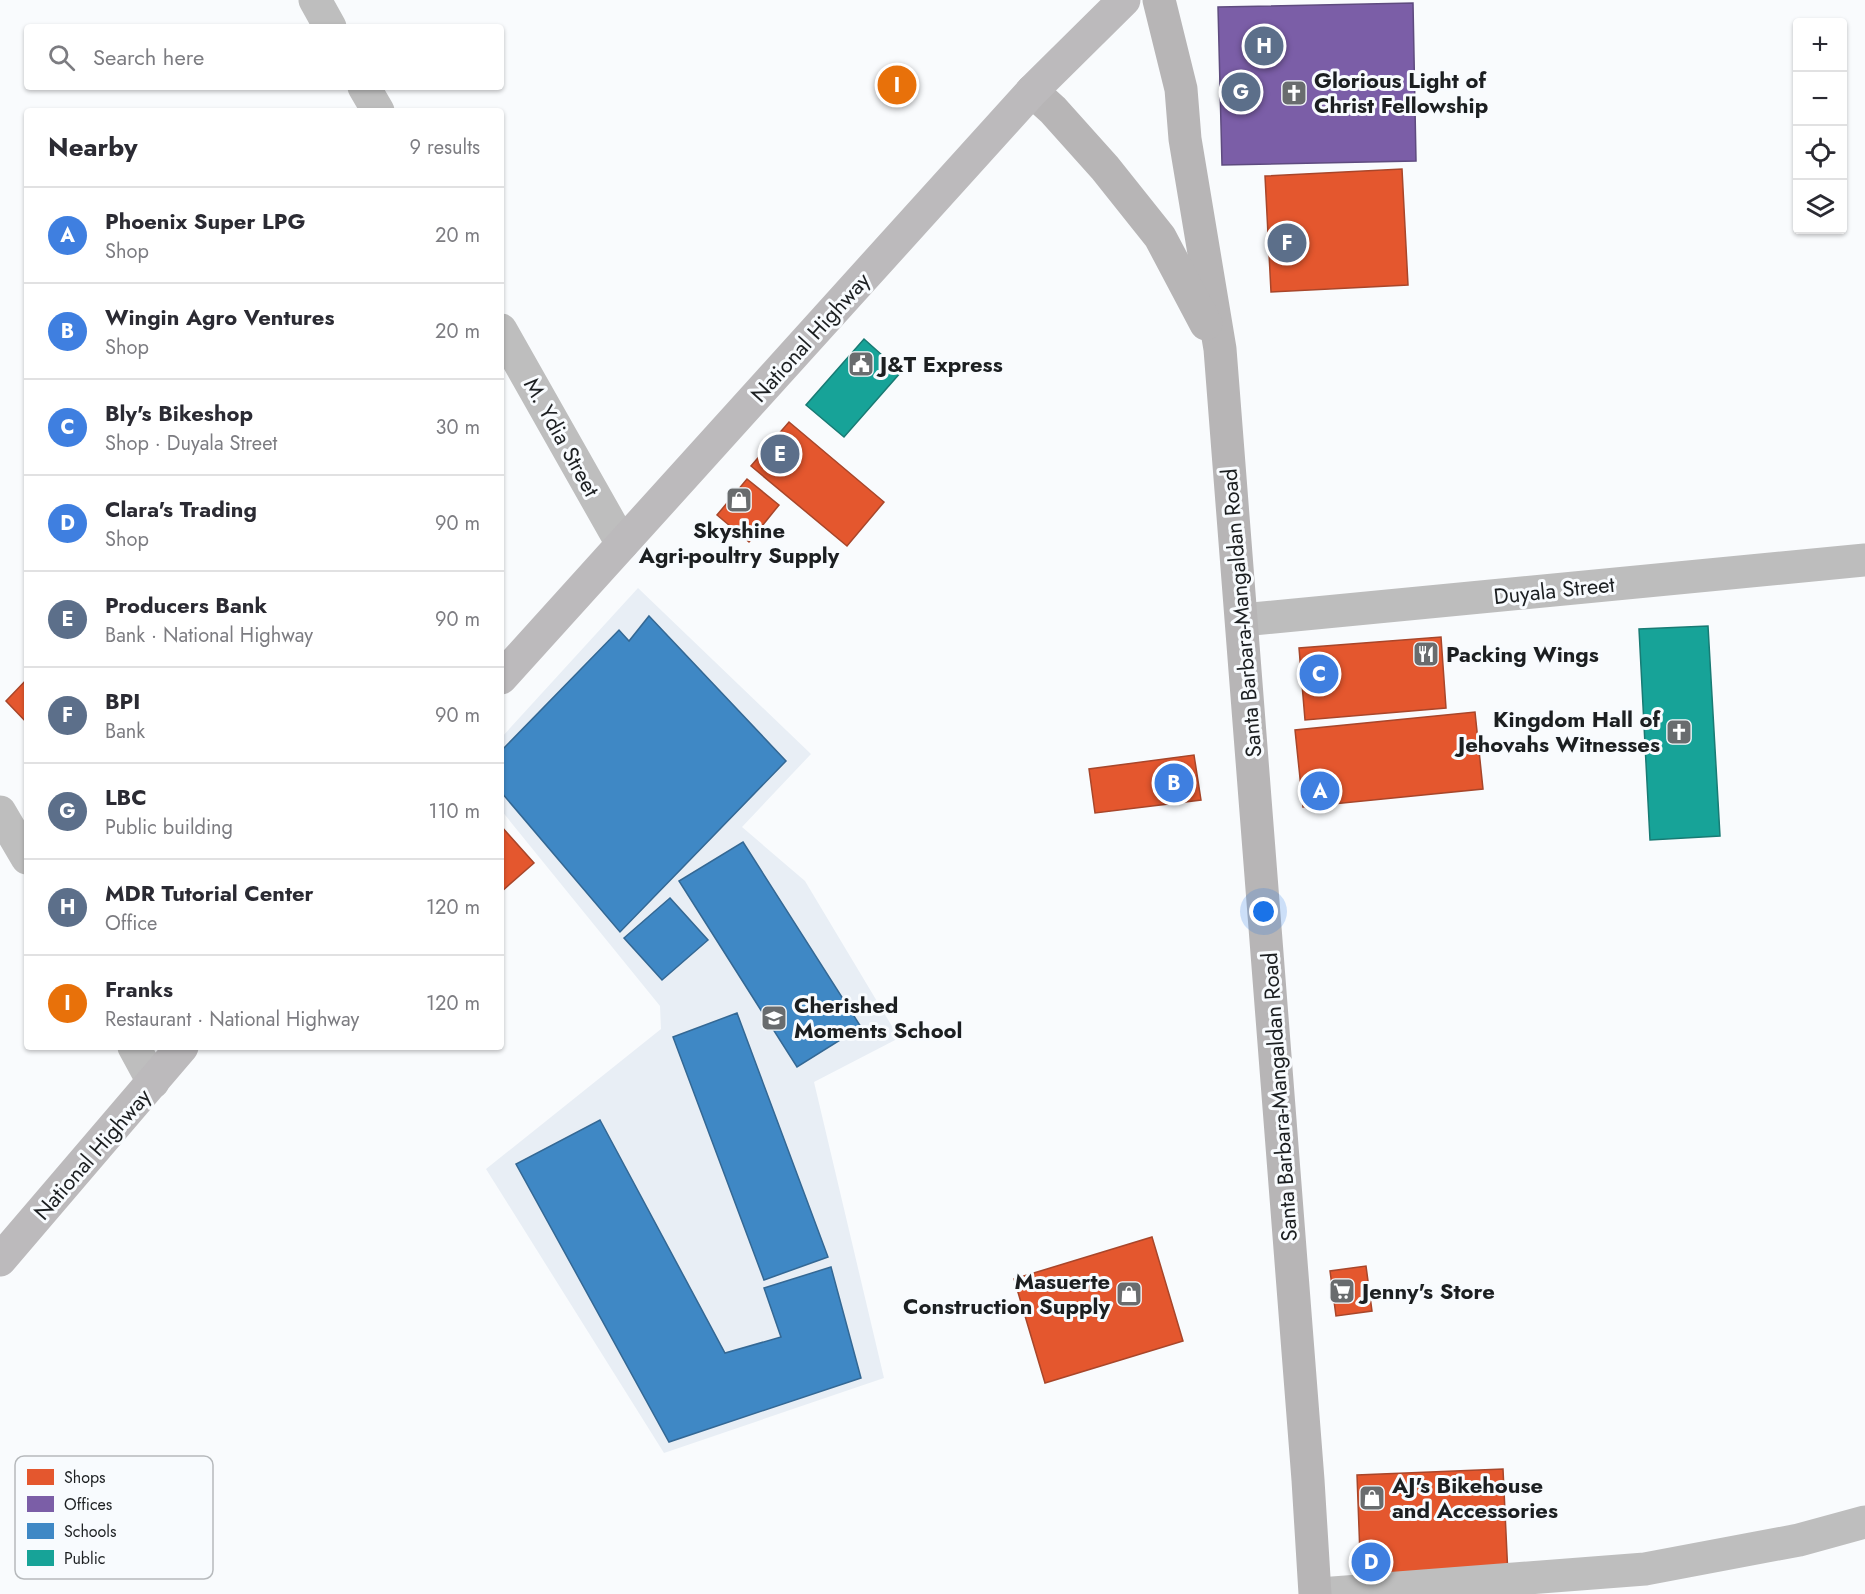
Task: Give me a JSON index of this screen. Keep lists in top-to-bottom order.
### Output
{
  "streets": {
    "highway": ["National Highway"],
    "main road": ["Santa Barbara-Mangaldan Road"],
    "street": ["M. Ydia Street", "Duyala Street"]
  },
  "crossings": [
    ["National Highway", "M. Ydia Street"],
    ["National Highway", "Santa Barbara-Mangaldan Road"],
    ["Duyala Street", "Santa Barbara-Mangaldan Road"]
  ],
  "places": {
    "church": ["Glorious Light of Christ Fellowship", "Kingdom Hall of Jehovahs Witnesses"],
    "public building": ["J&T Express"],
    "shop": ["Skyshine Agri-poultry Supply", "Masuerte Construction Supply", "AJ's Bikehouse and Accessories"],
    "restaurant": ["Packing Wings"],
    "school or university": ["Cherished Moments School"],
    "supermarket": ["Jenny's Store"]
  },
  "legend": [
    "Shops",
    "Offices",
    "Schools",
    "Public"
  ],
  "page": {
    "map_buttons": ["+", "−"],
    "pins": [
      "H",
      "I",
      "G",
      "F",
      "E",
      "C",
      "B",
      "A",
      "D"
    ],
    "search": "Search here",
    "heading": ["Nearby", "9 results"],
    "list": [
      {
        "mark": "A",
        "name": "Phoenix Super LPG",
        "note": "Shop",
        "value": "20 m"
      },
      {
        "mark": "B",
        "name": "Wingin Agro Ventures",
        "note": "Shop",
        "value": "20 m"
      },
      {
        "mark": "C",
        "name": "Bly's Bikeshop",
        "note": "Shop · Duyala Street",
        "value": "30 m"
      },
      {
        "mark": "D",
        "name": "Clara's Trading",
        "note": "Shop",
        "value": "90 m"
      },
      {
        "mark": "E",
        "name": "Producers Bank",
        "note": "Bank · National Highway",
        "value": "90 m"
      },
      {
        "mark": "F",
        "name": "BPI",
        "note": "Bank",
        "value": "90 m"
      },
      {
        "mark": "G",
        "name": "LBC",
        "note": "Public building",
        "value": "110 m"
      },
      {
        "mark": "H",
        "name": "MDR Tutorial Center",
        "note": "Office",
        "value": "120 m"
      },
      {
        "mark": "I",
        "name": "Franks",
        "note": "Restaurant · National Highway",
        "value": "120 m"
      }
    ]
  }
}
